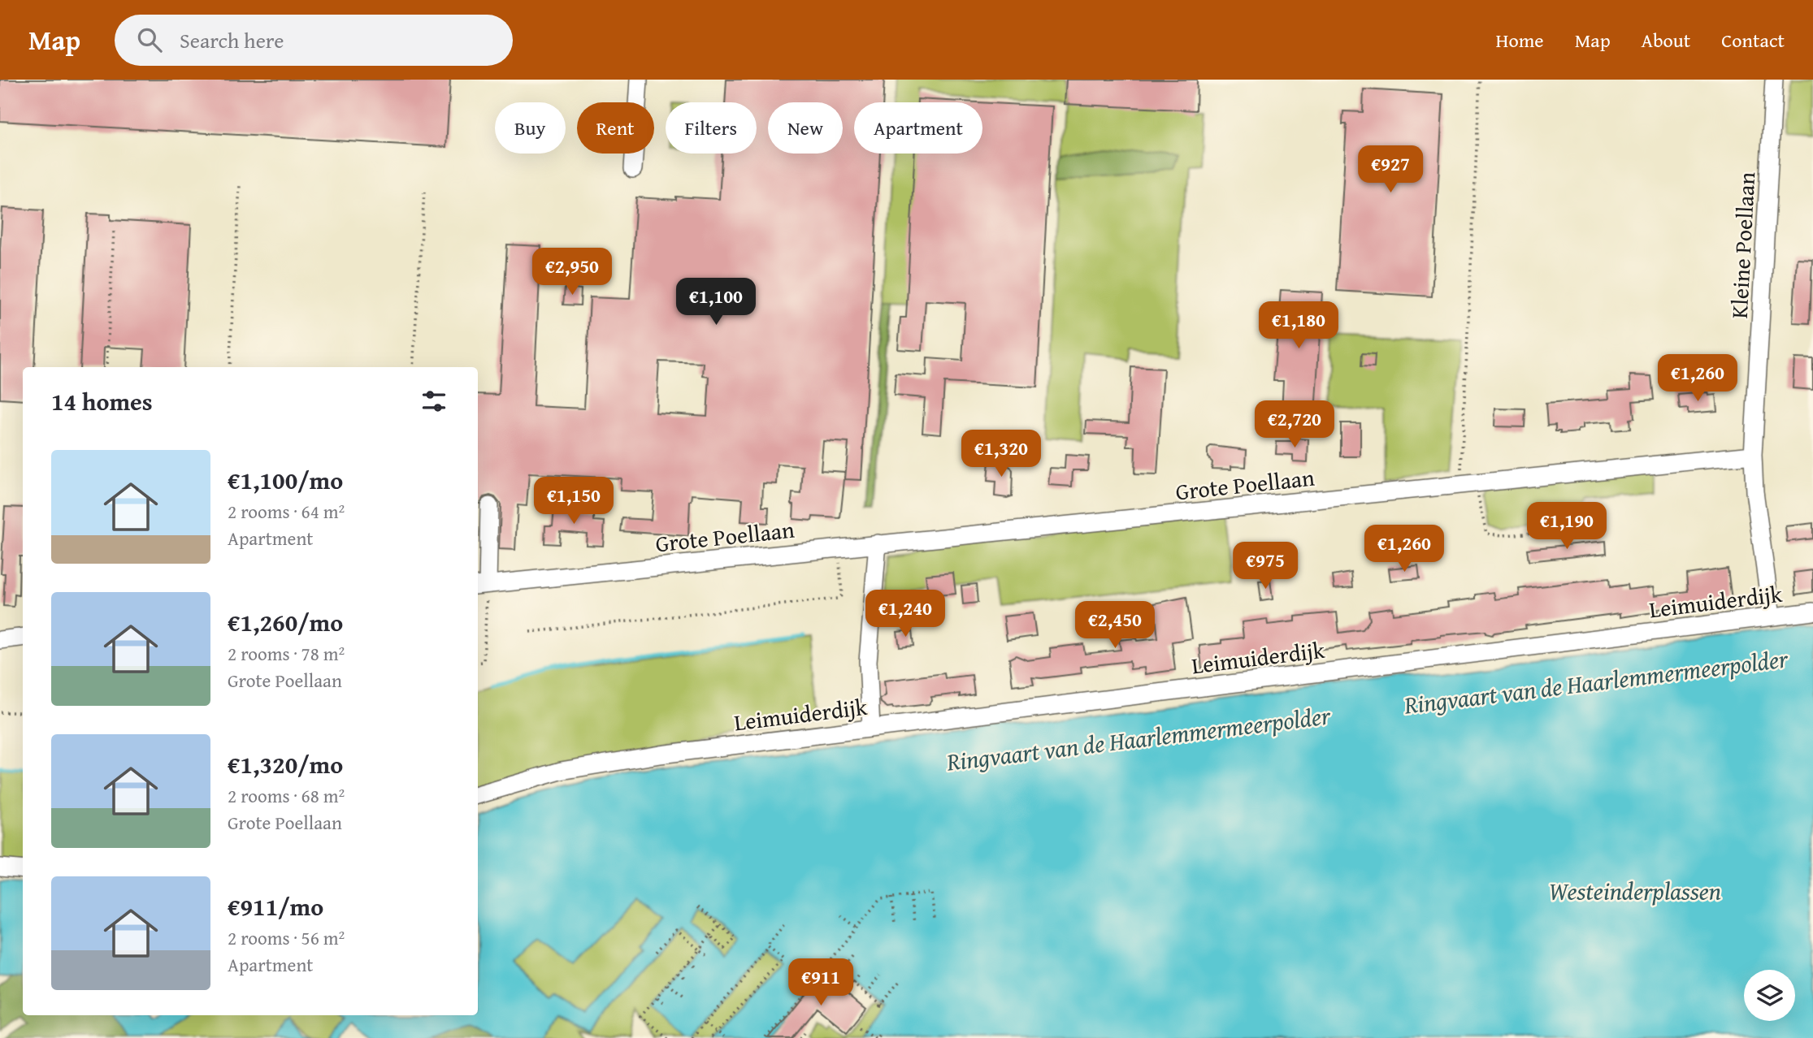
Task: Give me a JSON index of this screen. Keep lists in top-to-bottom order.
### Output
{
  "streets": {
    "street": ["Kleine Poellaan", "Grote Poellaan", "Leimuiderdijk"]
  },
  "crossings": [
    ["Kleine Poellaan", "Grote Poellaan"],
    ["Kleine Poellaan", "Leimuiderdijk"]
  ],
  "water": ["Ringvaart van de Haarlemmermeerpolder", "Westeinderplassen"],
  "page": {
    "header": "Map",
    "search": "Search here",
    "nav": [
      "Home",
      "Map",
      "About",
      "Contact"
    ],
    "chip": [
      "Buy",
      "Rent",
      "Filters",
      "New",
      "Apartment"
    ],
    "price": [
      "€927",
      "€2,950",
      "€1,100",
      "€1,180",
      "€1,260",
      "€2,720",
      "€1,320",
      "€1,150",
      "€1,190",
      "€1,260",
      "€975",
      "€1,240",
      "€2,450",
      "€911"
    ],
    "heading": "14 homes",
    "list": [
      {
        "name": "€1,100/mo",
        "note": "2 rooms · 64 m² · Apartment"
      },
      {
        "name": "€1,260/mo",
        "note": "2 rooms · 78 m² · Grote Poellaan"
      },
      {
        "name": "€1,320/mo",
        "note": "2 rooms · 68 m² · Grote Poellaan"
      },
      {
        "name": "€911/mo",
        "note": "2 rooms · 56 m² · Apartment"
      }
    ]
  }
}
